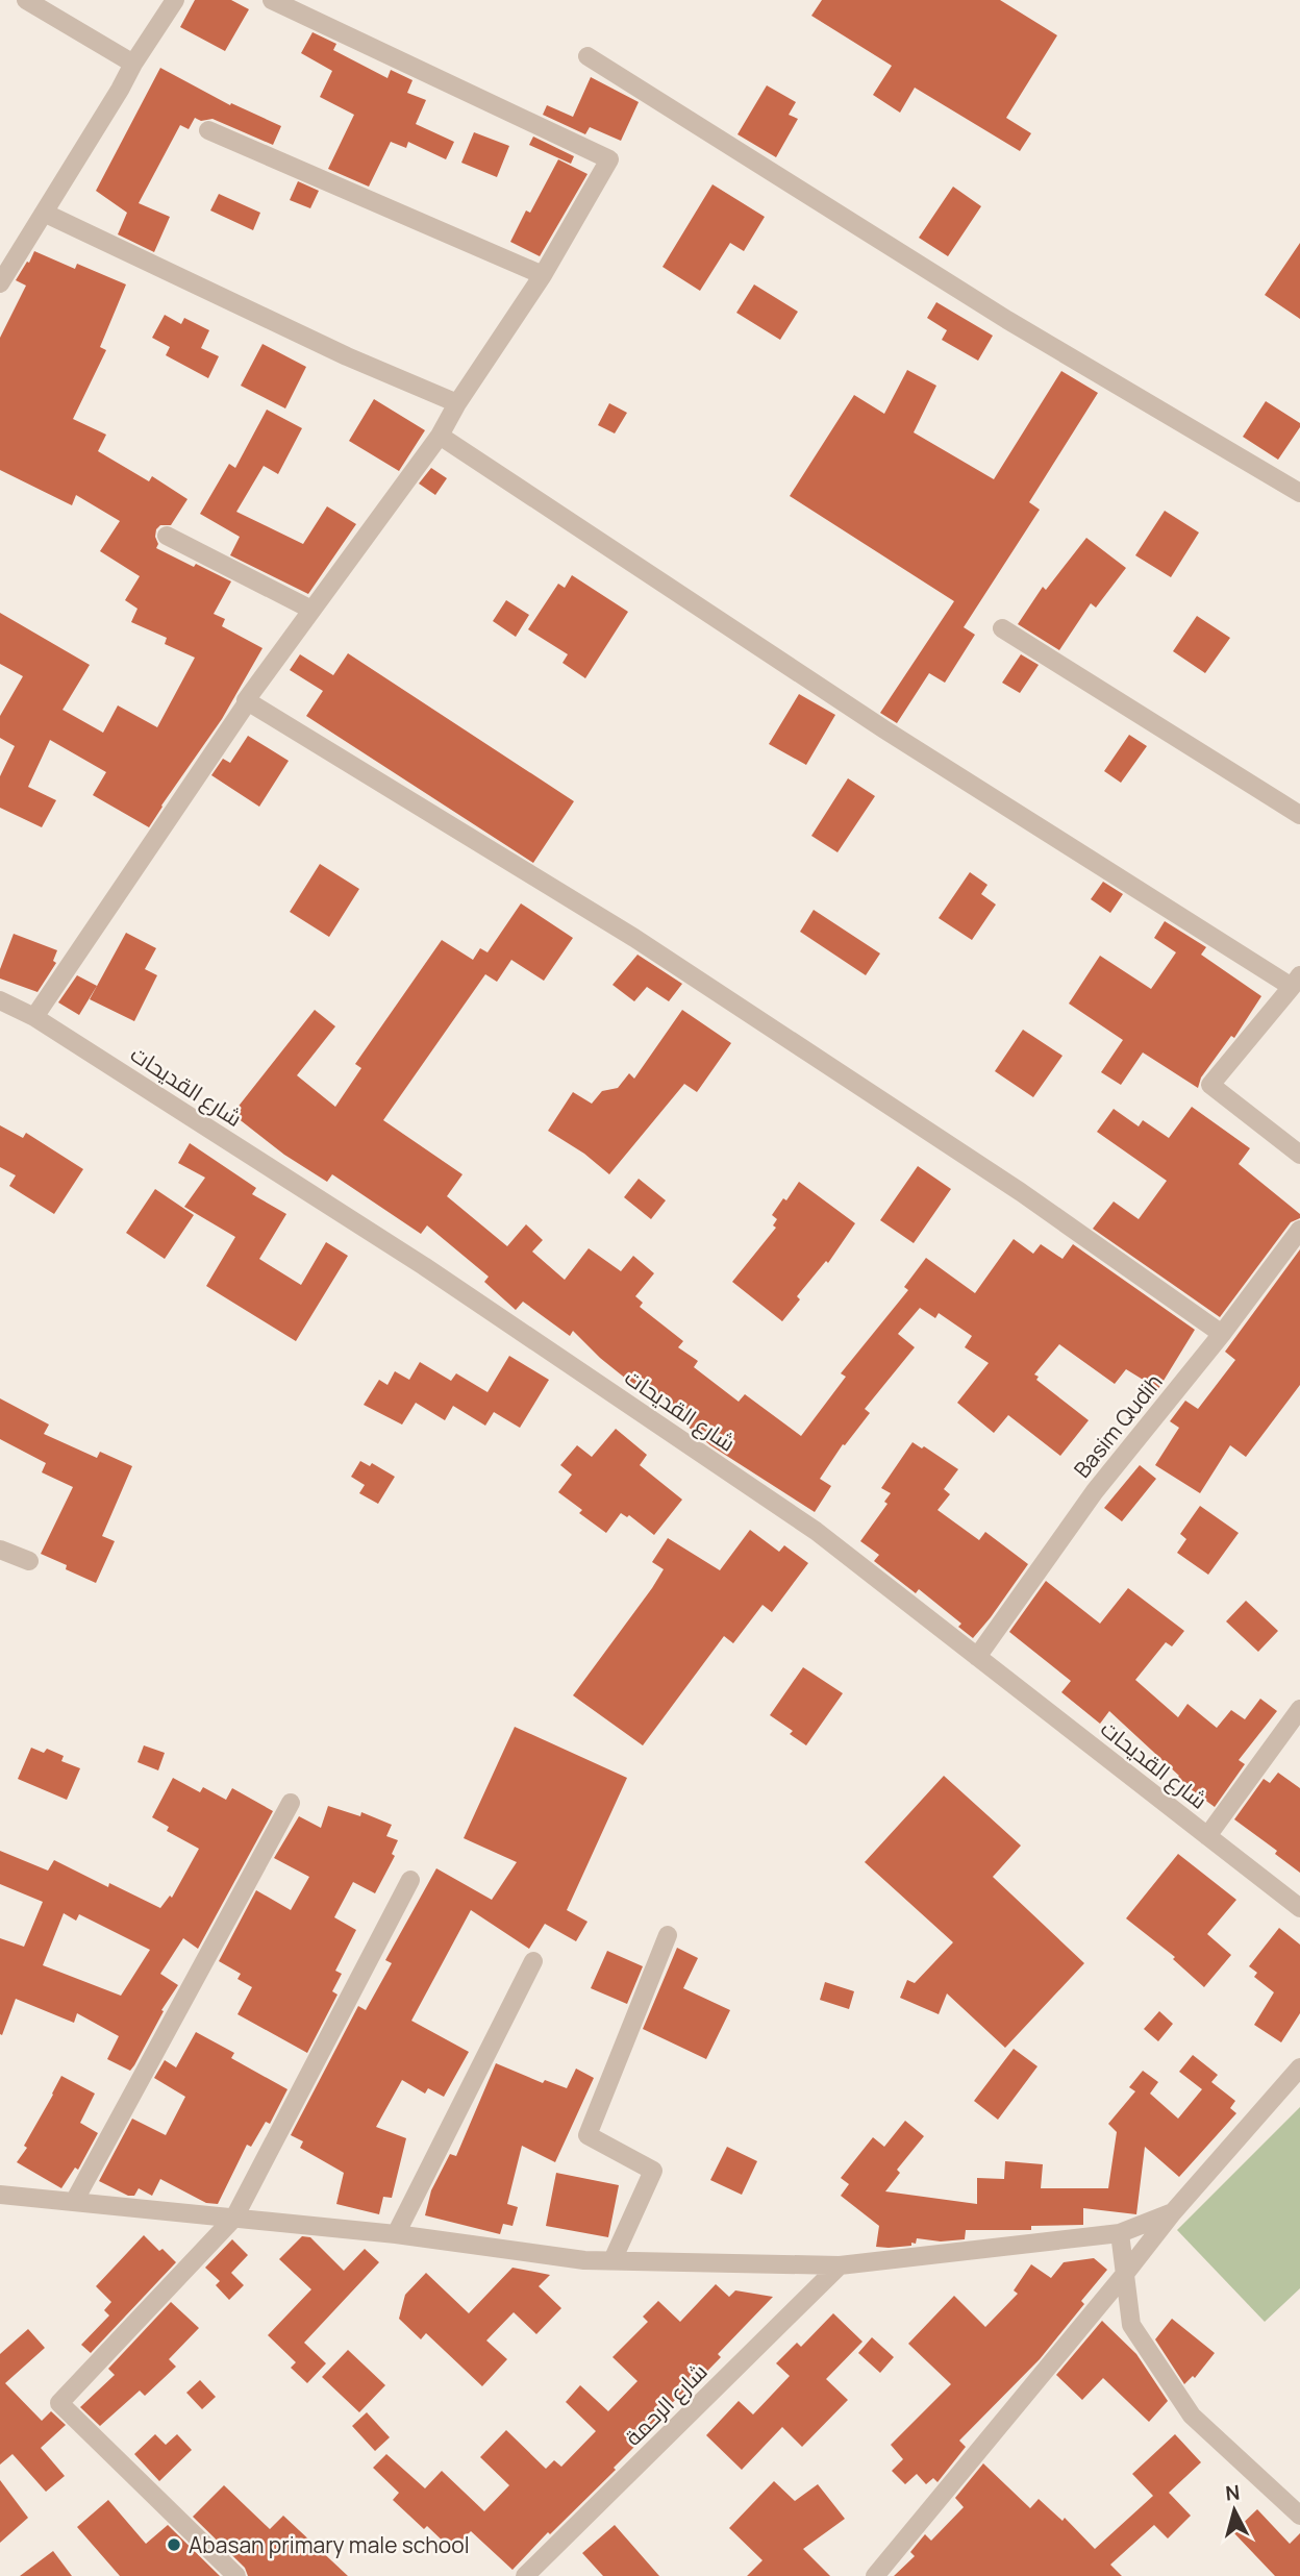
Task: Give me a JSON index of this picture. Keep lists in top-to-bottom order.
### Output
{
  "streets": {
    "street": ["شارع القديحات", "Basim Qudih", "شارع الرحمة"]
  },
  "crossings": [
    ["شارع القديحات", "Basim Qudih"]
  ],
  "places": ["Abasan primary male school"],
  "north": "top"
}
